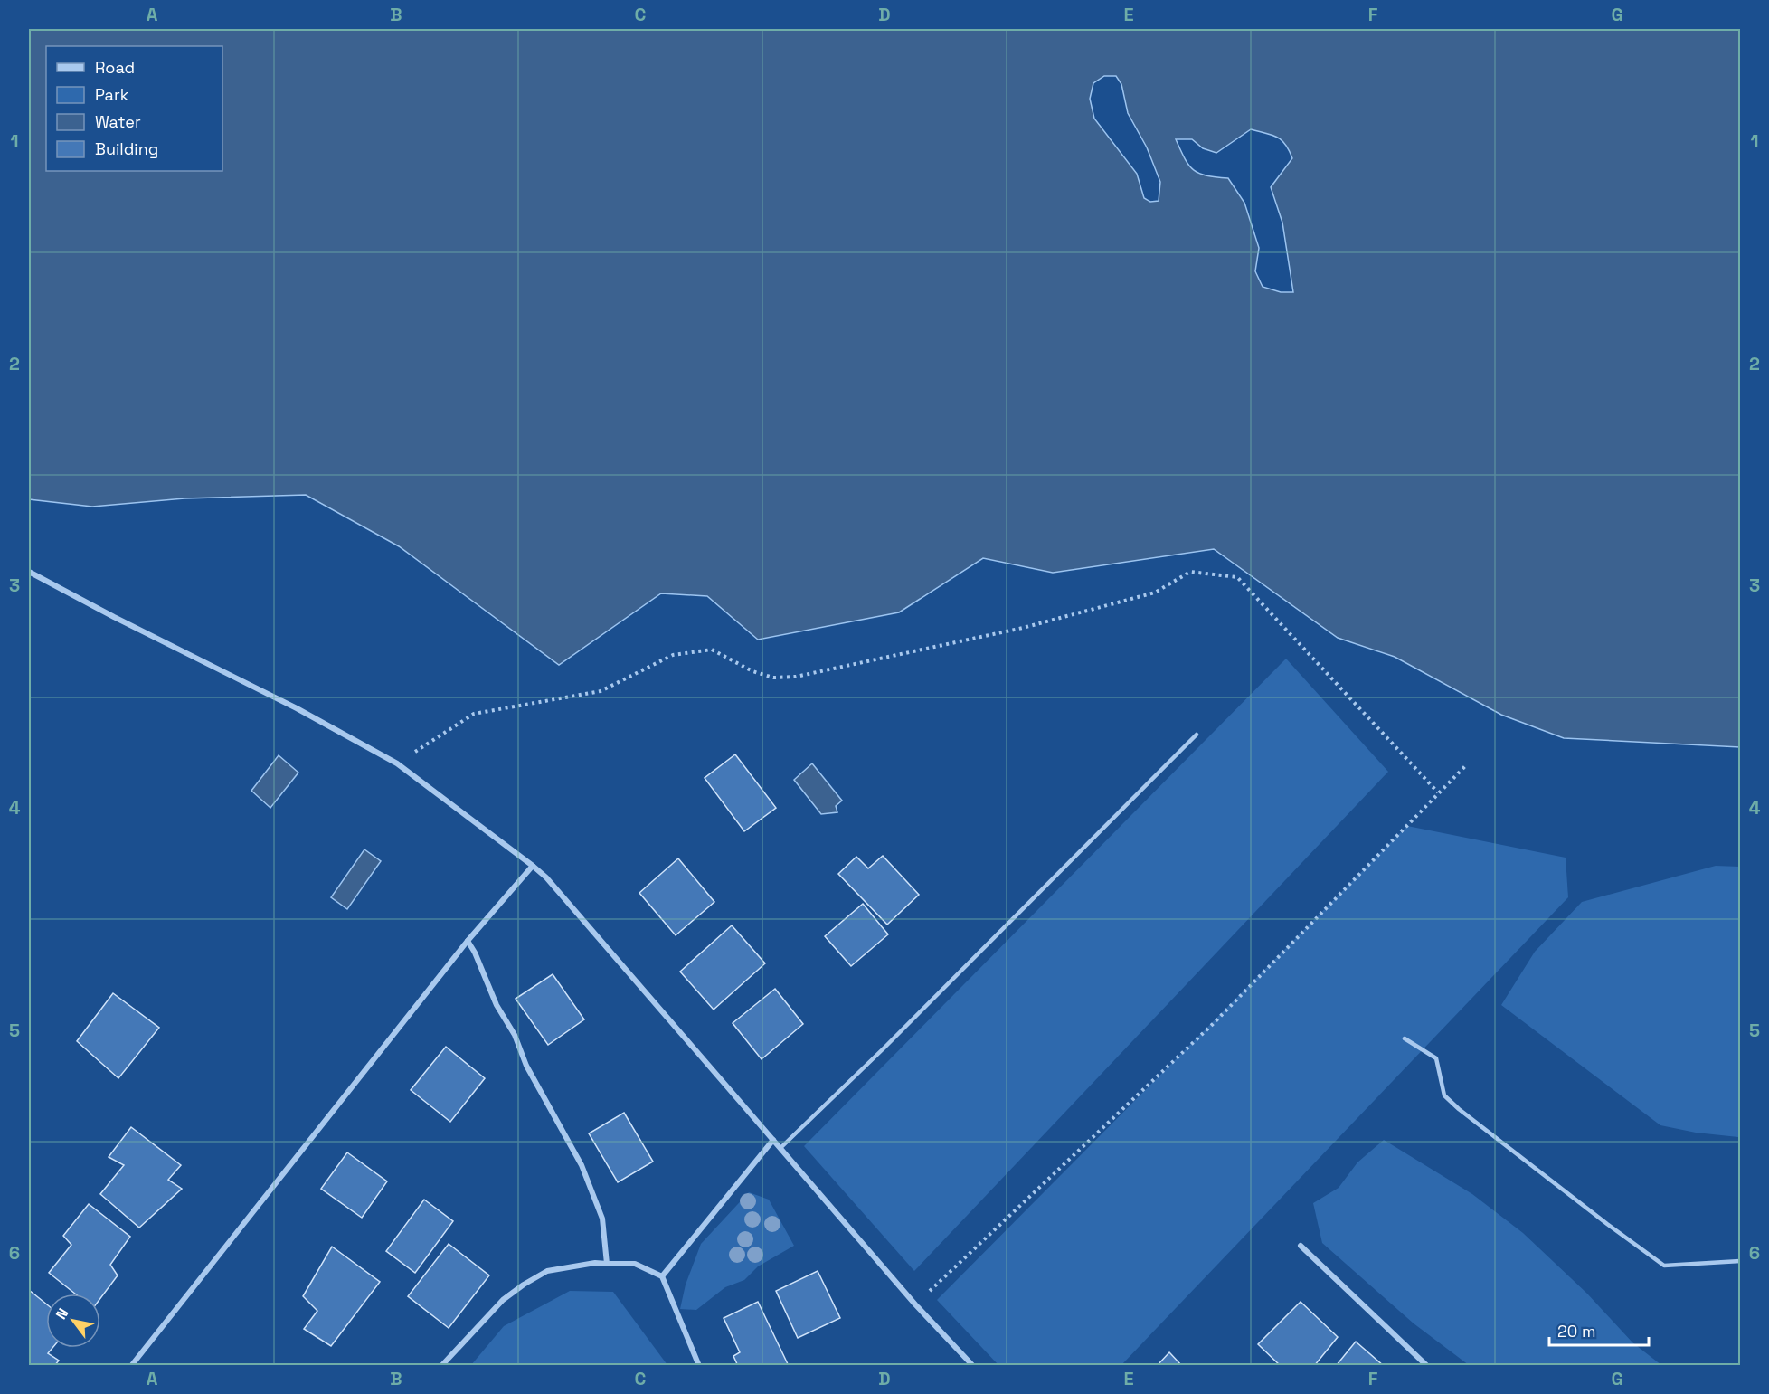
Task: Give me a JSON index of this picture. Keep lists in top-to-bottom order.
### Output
{
  "legend": [
    "Road",
    "Park",
    "Water",
    "Building"
  ],
  "scale_bar": "20 m",
  "north": "top left",
  "grid": {
    "columns": [
      "A",
      "B",
      "C",
      "D",
      "E",
      "F",
      "G"
    ],
    "rows": [
      "1",
      "2",
      "3",
      "4",
      "5",
      "6"
    ]
  }
}
